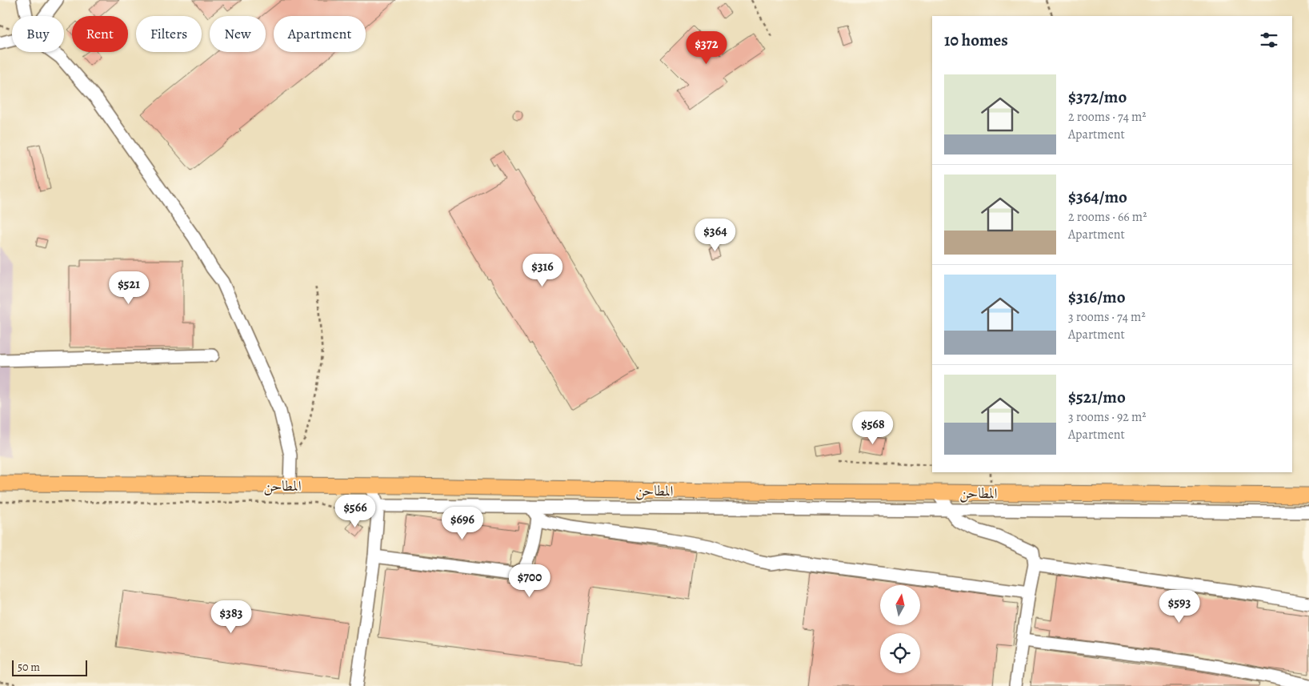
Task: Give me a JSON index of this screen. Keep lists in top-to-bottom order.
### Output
{
  "streets": {
    "main road": ["المطاحن"]
  },
  "scale_bar": "50 m",
  "north": "top",
  "page": {
    "chip": [
      "Buy",
      "Rent",
      "Filters",
      "New",
      "Apartment"
    ],
    "heading": "10 homes",
    "price": [
      "$372",
      "$364",
      "$316",
      "$521",
      "$568",
      "$566",
      "$696",
      "$700",
      "$593",
      "$383"
    ],
    "list": [
      {
        "name": "$372/mo",
        "note": "2 rooms · 74 m² · Apartment"
      },
      {
        "name": "$364/mo",
        "note": "2 rooms · 66 m² · Apartment"
      },
      {
        "name": "$316/mo",
        "note": "3 rooms · 74 m² · Apartment"
      },
      {
        "name": "$521/mo",
        "note": "3 rooms · 92 m² · Apartment"
      }
    ],
    "scale": "50 m"
  }
}
